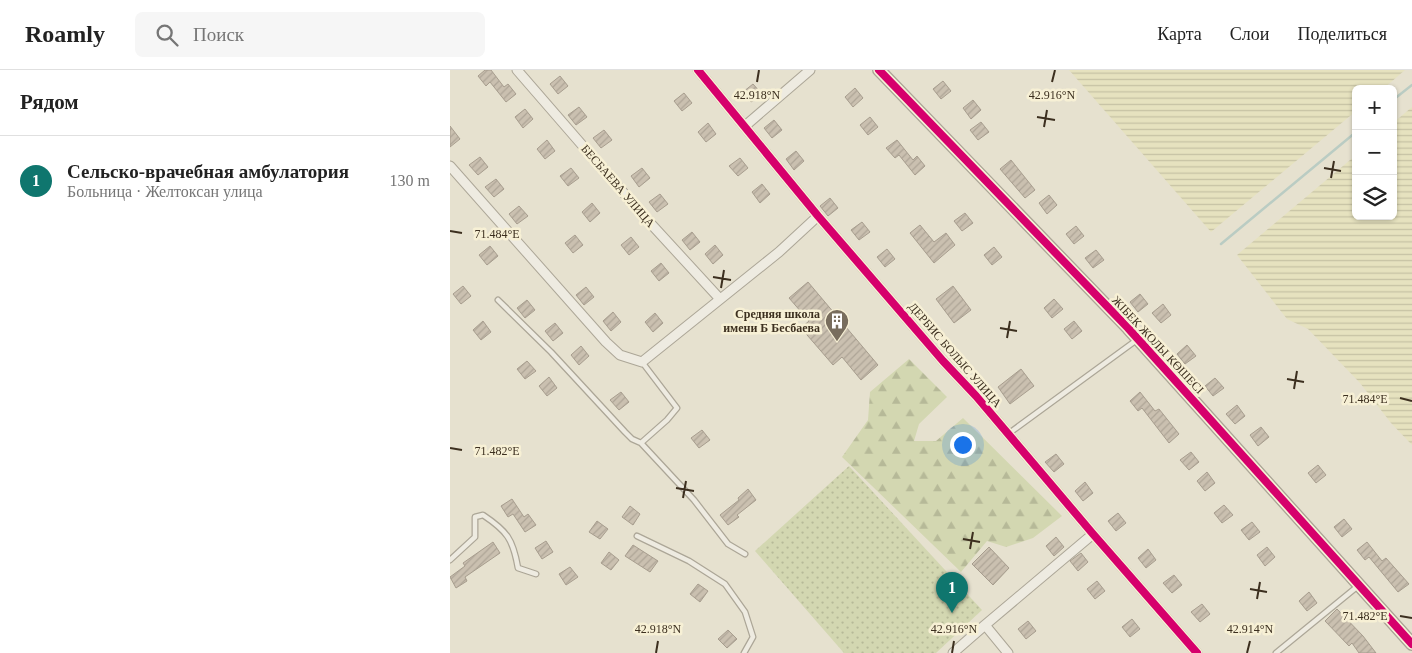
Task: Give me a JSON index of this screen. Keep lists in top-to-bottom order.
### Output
{
  "streets": {
    "street": ["БЕСБАЕВА УЛИЦА", "ЖІБЕК ЖОЛЫ КӨШЕСІ", "ДЕРБИС БОЛЫС УЛИЦА"]
  },
  "places": {
    "building": ["Средняя школа имени Б Бесбаева"]
  },
  "page": {
    "header": "Roamly",
    "search": "Поиск",
    "nav": ["Карта", "Слои", "Поделиться"],
    "heading": "Рядом",
    "map_buttons": ["+", "−"],
    "list": [
      {
        "mark": "1",
        "name": "Сельско-врачебная амбулатория",
        "note": "Больница · Желтоксан улица",
        "value": "130 m"
      }
    ],
    "pins": "1"
  },
  "coordinates": [
    "42.918°N",
    "42.916°N",
    "71.484°E",
    "71.482°E",
    "42.914°N"
  ]
}
